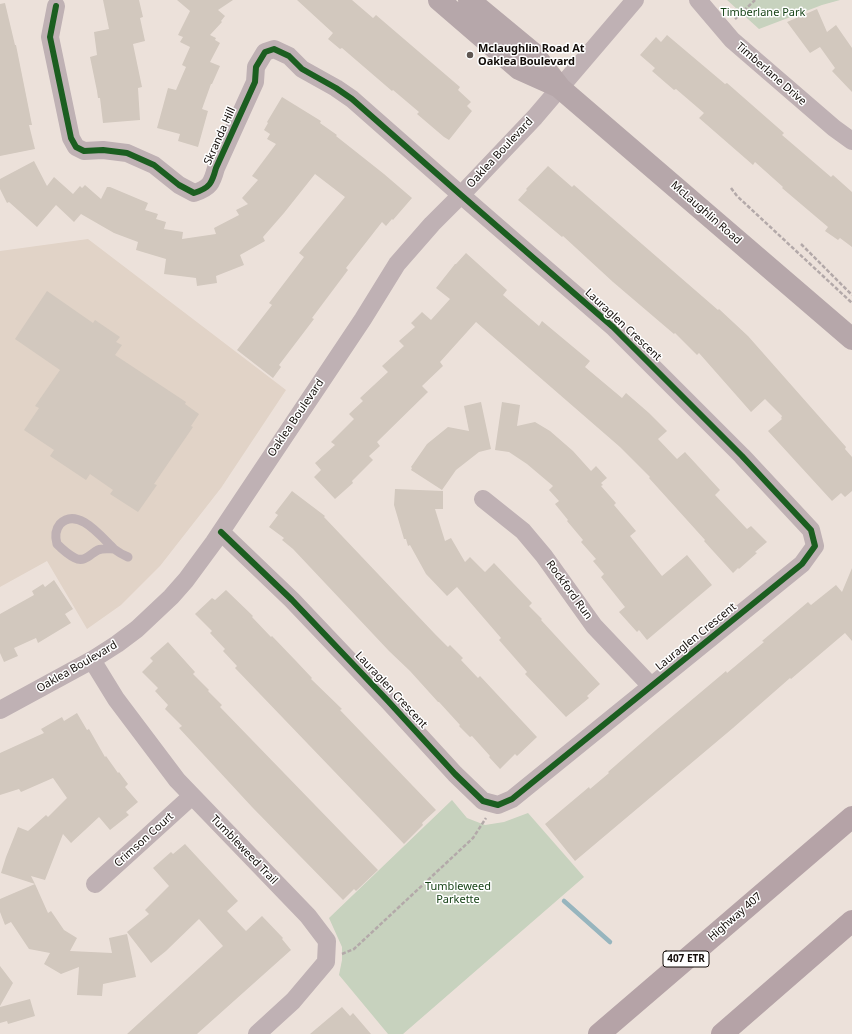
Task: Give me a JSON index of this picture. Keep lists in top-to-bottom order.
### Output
{
  "streets": {
    "highway": ["Highway 407", "407 ETR"],
    "street": [
      "Timberlane Drive",
      "Skranda Hill",
      "Oaklea Boulevard",
      "McLaughlin Road",
      "Lauraglen Crescent",
      "Rockford Run",
      "Crimson Court",
      "Tumbleweed Trail"
    ]
  },
  "crossings": [
    ["Skranda Hill", "Oaklea Boulevard"],
    ["Skranda Hill", "Lauraglen Crescent"],
    ["Oaklea Boulevard", "McLaughlin Road"],
    ["Oaklea Boulevard", "Lauraglen Crescent"],
    ["Oaklea Boulevard", "Tumbleweed Trail"],
    ["Lauraglen Crescent", "Rockford Run"],
    ["Crimson Court", "Tumbleweed Trail"]
  ],
  "parks": ["Timberlane Park", "Tumbleweed Parkette"],
  "places": ["Mclaughlin Road At Oaklea Boulevard"]
}
